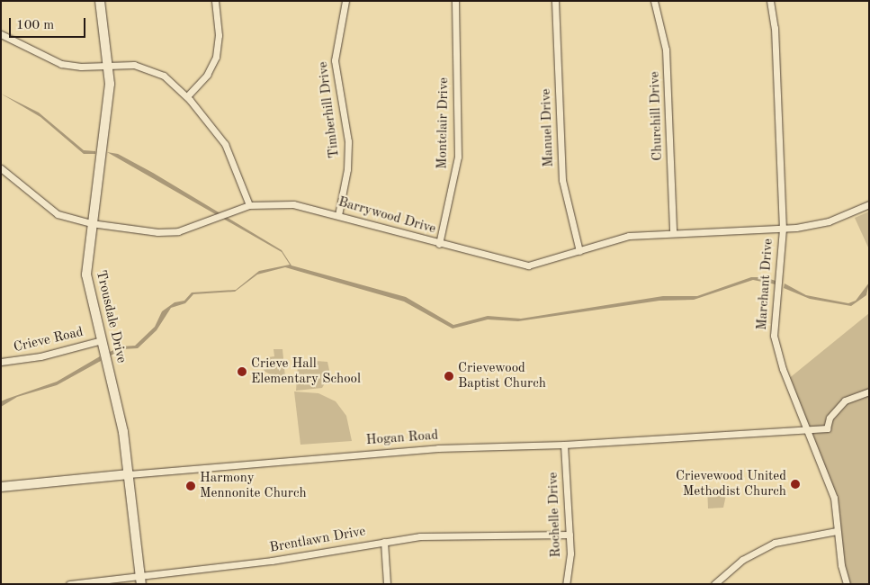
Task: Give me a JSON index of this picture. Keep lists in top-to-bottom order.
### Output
{
  "streets": {
    "street": [
      "Timberhill Drive",
      "Churchill Drive",
      "Montclair Drive",
      "Manuel Drive",
      "Barrywood Drive",
      "Marchant Drive",
      "Trousdale Drive",
      "Crieve Road",
      "Hogan Road",
      "Rochelle Drive",
      "Brentlawn Drive"
    ]
  },
  "crossings": [
    ["Timberhill Drive", "Barrywood Drive"],
    ["Churchill Drive", "Barrywood Drive"],
    ["Montclair Drive", "Barrywood Drive"],
    ["Manuel Drive", "Barrywood Drive"],
    ["Barrywood Drive", "Marchant Drive"],
    ["Barrywood Drive", "Trousdale Drive"],
    ["Marchant Drive", "Hogan Road"],
    ["Trousdale Drive", "Crieve Road"],
    ["Trousdale Drive", "Hogan Road"],
    ["Trousdale Drive", "Brentlawn Drive"],
    ["Hogan Road", "Rochelle Drive"],
    ["Rochelle Drive", "Brentlawn Drive"]
  ],
  "places": [
    "Crieve Hall Elementary School",
    "Crievewood Baptist Church",
    "Crievewood United Methodist Church",
    "Harmony Mennonite Church"
  ],
  "scale_bar": "100 m"
}
